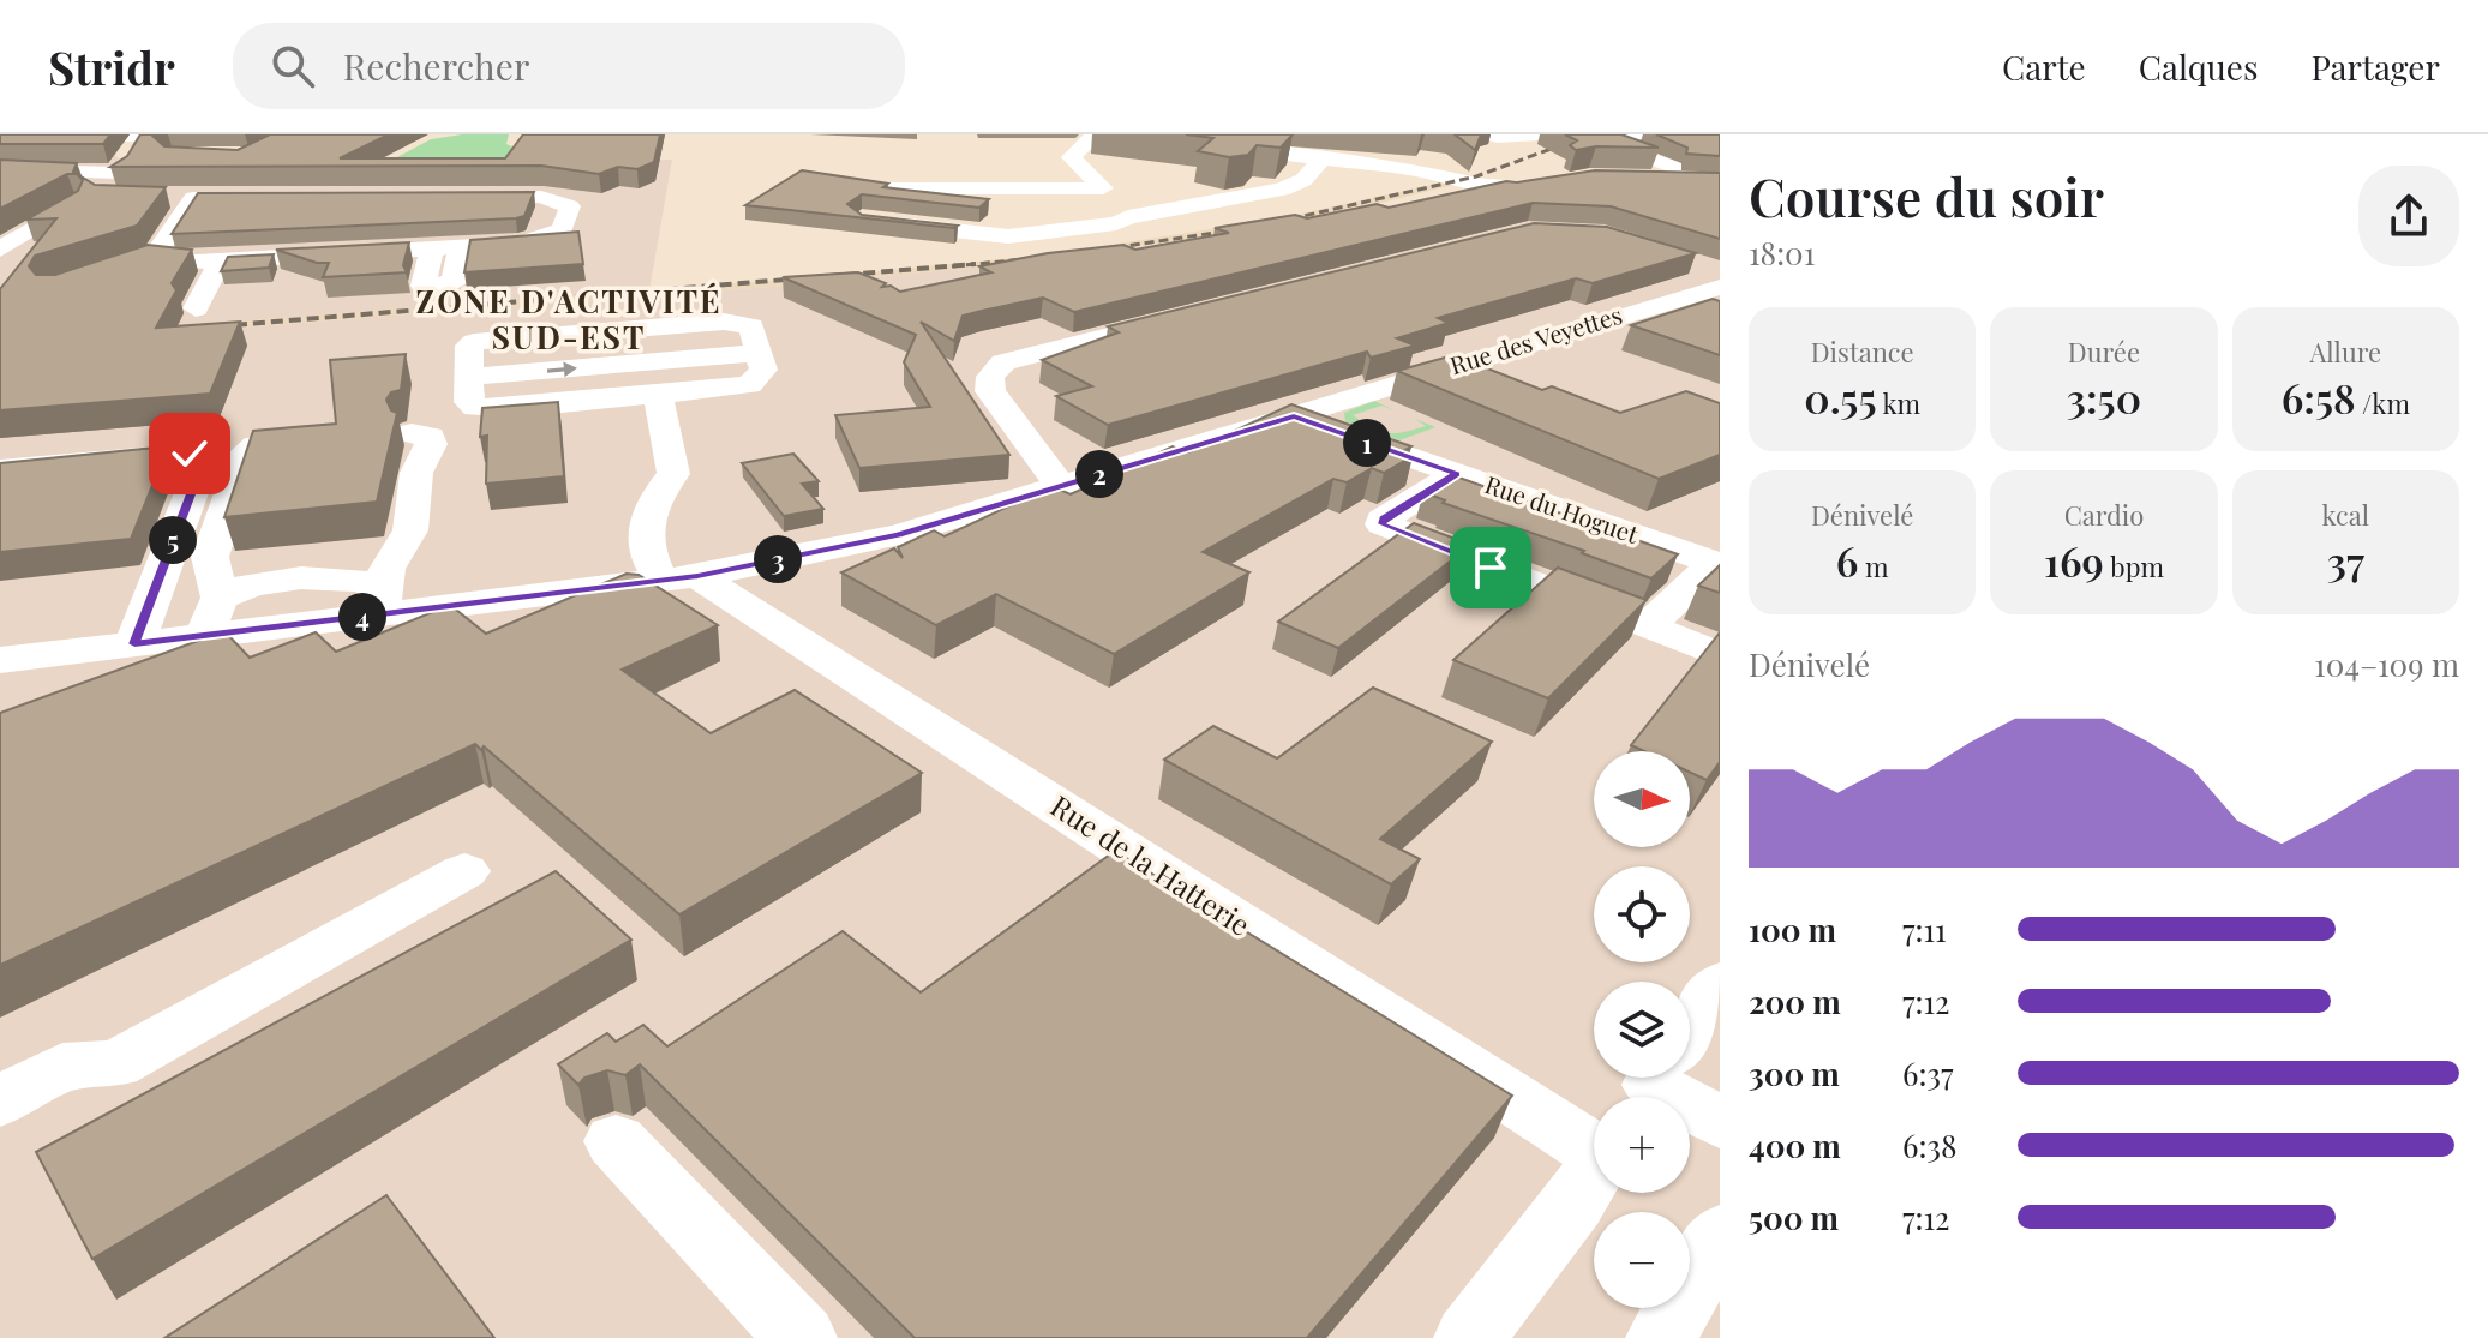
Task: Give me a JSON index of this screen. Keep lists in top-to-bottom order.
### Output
{
  "streets": {
    "street": ["Rue des Veyettes", "Rue du Hoguet", "Rue de la Hatterie"]
  },
  "crossings": [
    ["Rue des Veyettes", "Rue du Hoguet"],
    ["Rue des Veyettes", "Rue de la Hatterie"]
  ],
  "districts": ["ZONE D'ACTIVITÉ SUD-EST"],
  "north": "right",
  "page": {
    "header": "Stridr",
    "search": "Rechercher",
    "nav": ["Carte", "Calques", "Partager"],
    "heading": ["Course du soir", "18:01"],
    "stats": [
      ["Distance", "0.55 km"],
      ["Durée", "3:50"],
      ["Allure", "6:58 /km"],
      ["Dénivelé", "6 m"],
      ["Cardio", "169 bpm"],
      ["kcal", "37"]
    ],
    "pins": [
      "1",
      "2",
      "5",
      "3",
      "4"
    ],
    "chart": ["Dénivelé", "104–109 m"],
    "map_buttons": ["+", "−"],
    "list": [
      {
        "name": "100 m",
        "note": "7:11"
      },
      {
        "name": "200 m",
        "note": "7:12"
      },
      {
        "name": "300 m",
        "note": "6:37"
      },
      {
        "name": "400 m",
        "note": "6:38"
      },
      {
        "name": "500 m",
        "note": "7:12"
      }
    ]
  }
}
